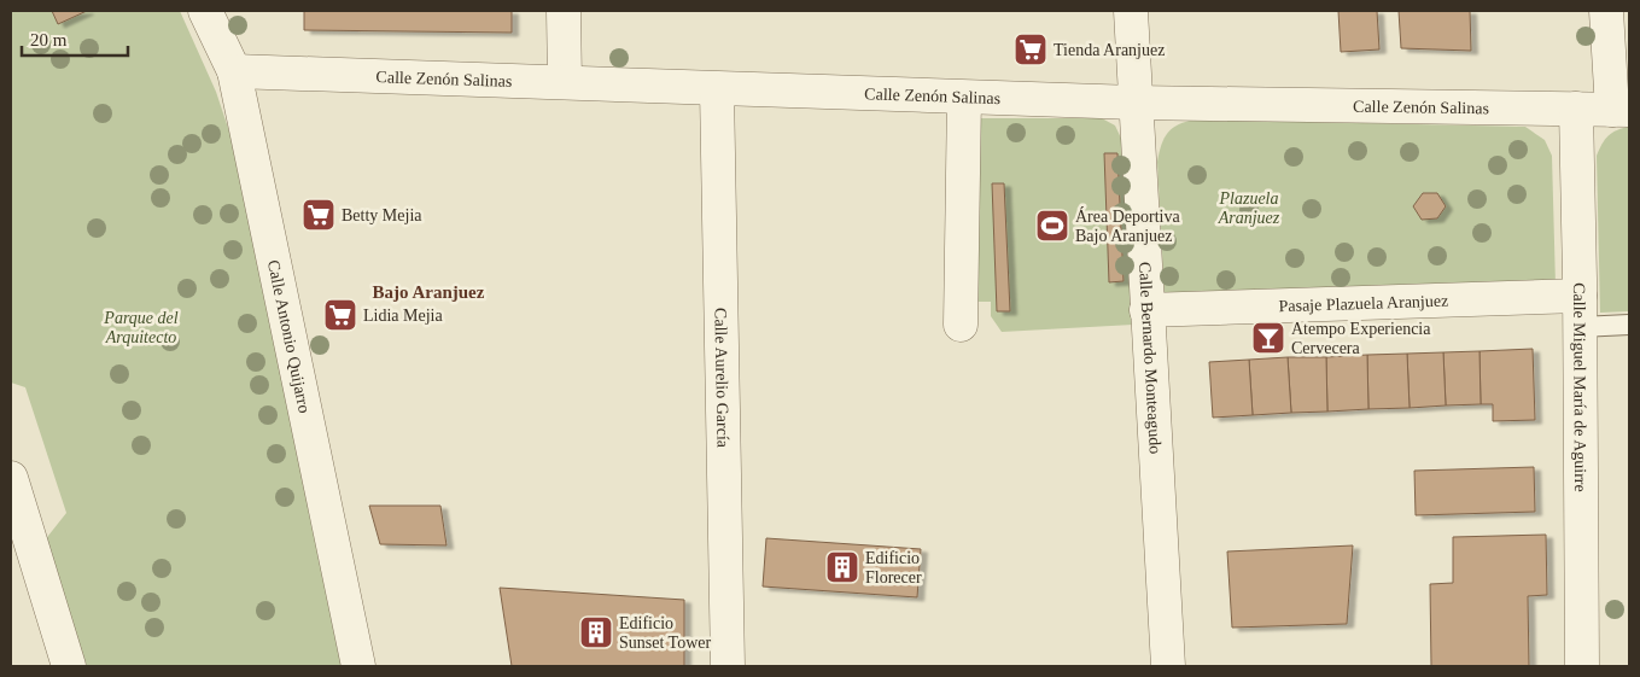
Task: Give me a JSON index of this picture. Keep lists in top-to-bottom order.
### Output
{
  "streets": {
    "street": [
      "Calle Zenón Salinas",
      "Pasaje Plazuela Aranjuez",
      "Calle Antonio Quijarro",
      "Calle Bernardo Monteagudo",
      "Calle Aurelio García",
      "Calle Miguel María de Aguirre"
    ]
  },
  "crossings": [
    ["Calle Zenón Salinas", "Calle Antonio Quijarro"],
    ["Calle Zenón Salinas", "Calle Bernardo Monteagudo"],
    ["Calle Zenón Salinas", "Calle Aurelio García"],
    ["Calle Zenón Salinas", "Calle Miguel María de Aguirre"],
    ["Pasaje Plazuela Aranjuez", "Calle Bernardo Monteagudo"],
    ["Pasaje Plazuela Aranjuez", "Calle Miguel María de Aguirre"]
  ],
  "districts": ["Bajo Aranjuez"],
  "parks": ["Plazuela Aranjuez", "Parque del Arquitecto"],
  "places": {
    "supermarket": ["Tienda Aranjuez", "Betty Mejia", "Lidia Mejia"],
    "sports": ["Área Deportiva Bajo Aranjuez"],
    "bar": ["Atempo Experiencia Cervecera"],
    "building": ["Edificio Florecer", "Edificio Sunset Tower"]
  },
  "scale_bar": "20 m"
}
